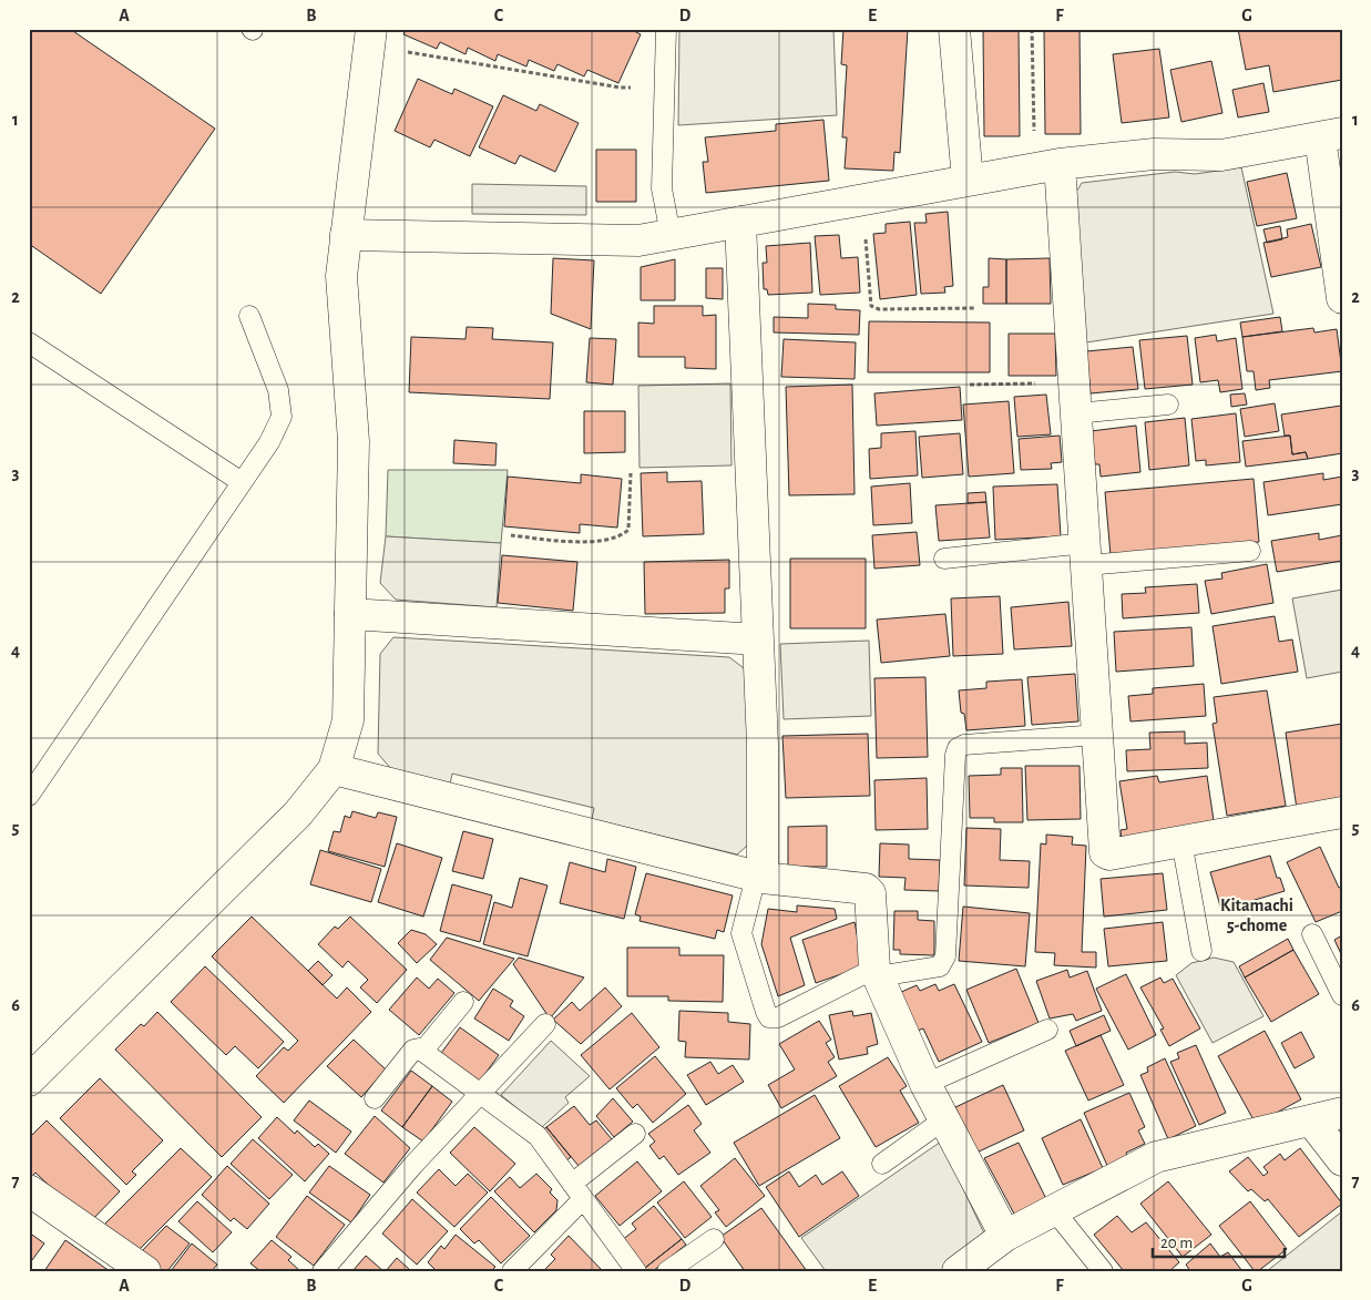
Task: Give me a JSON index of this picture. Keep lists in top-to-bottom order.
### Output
{
  "districts": ["Kitamachi 5-chome"],
  "scale_bar": "20 m",
  "grid": {
    "columns": [
      "A",
      "B",
      "C",
      "D",
      "E",
      "F",
      "G"
    ],
    "rows": [
      "1",
      "2",
      "3",
      "4",
      "5",
      "6",
      "7"
    ]
  }
}
